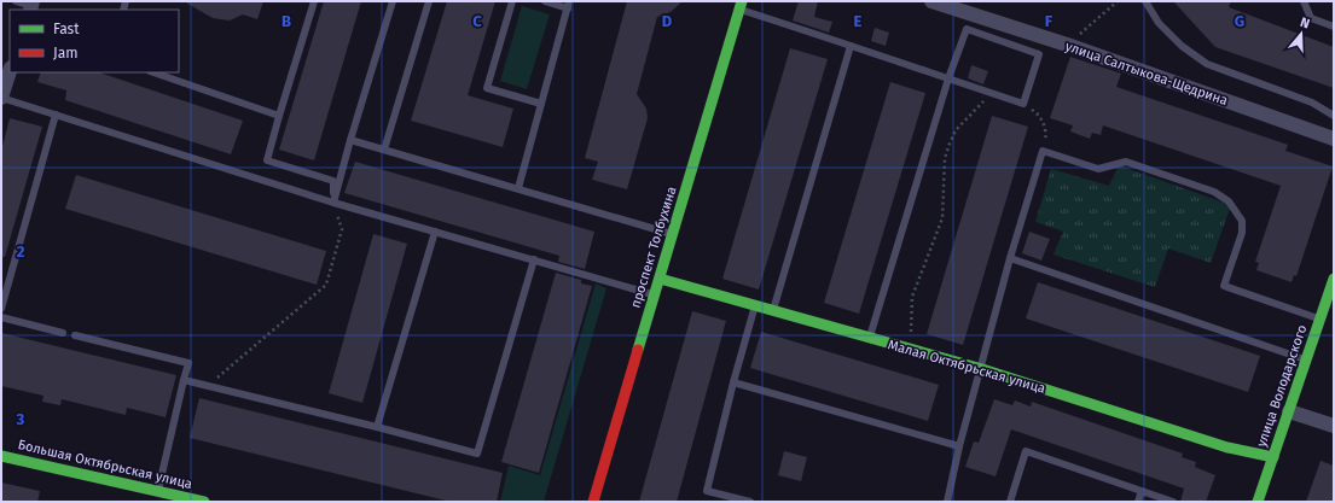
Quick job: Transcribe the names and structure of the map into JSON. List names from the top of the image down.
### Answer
{
  "streets": {
    "street": [
      "улица Салтыкова-Щедрина",
      "проспект Толбухина",
      "Малая Октябрьская улица",
      "улица Володарского",
      "Большая Октябрьская улица"
    ]
  },
  "crossings": [
    ["проспект Толбухина", "Малая Октябрьская улица"],
    ["Малая Октябрьская улица", "улица Володарского"]
  ],
  "legend": ["Fast", "Jam"],
  "north": "top",
  "grid": {
    "columns": [
      "B",
      "C",
      "D",
      "E",
      "F",
      "G"
    ],
    "rows": ["2", "3"]
  }
}
